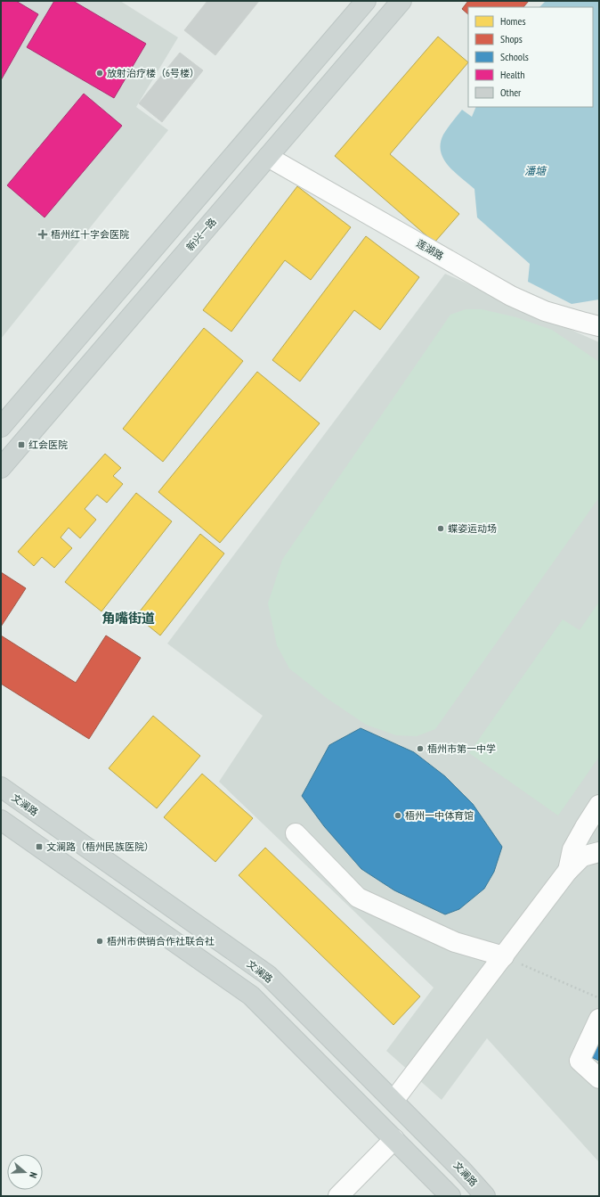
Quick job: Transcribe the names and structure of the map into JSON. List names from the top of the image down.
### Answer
{
  "streets": {
    "main road": ["新兴一路", "文澜路"],
    "street": ["莲湖路"]
  },
  "crossings": [
    ["新兴一路", "莲湖路"]
  ],
  "districts": ["角嘴街道"],
  "water": ["潘塘"],
  "places": {
    "other": [
      "放射治疗楼（6号楼）",
      "蝶姿运动场",
      "梧州市第一中学",
      "梧州一中体育馆",
      "梧州市供销合作社联合社"
    ],
    "health": ["梧州红十字会医院"],
    "transit": ["红会医院", "文澜路（梧州民族医院）"]
  },
  "legend": [
    "Homes",
    "Shops",
    "Schools",
    "Health",
    "Other"
  ],
  "north": "right"
}
